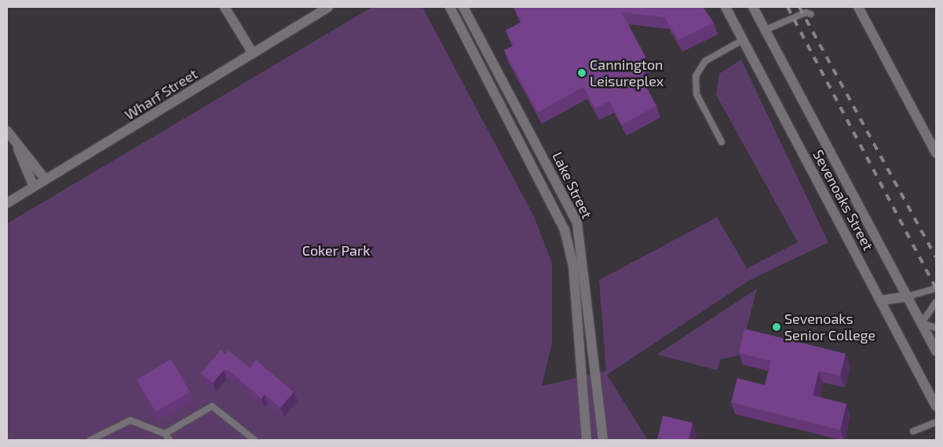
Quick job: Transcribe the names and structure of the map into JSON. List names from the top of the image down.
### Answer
{
  "streets": {
    "main road": ["Wharf Street", "Lake Street", "Sevenoaks Street"]
  },
  "parks": ["Coker Park"],
  "places": ["Cannington Leisureplex", "Sevenoaks Senior College"]
}
